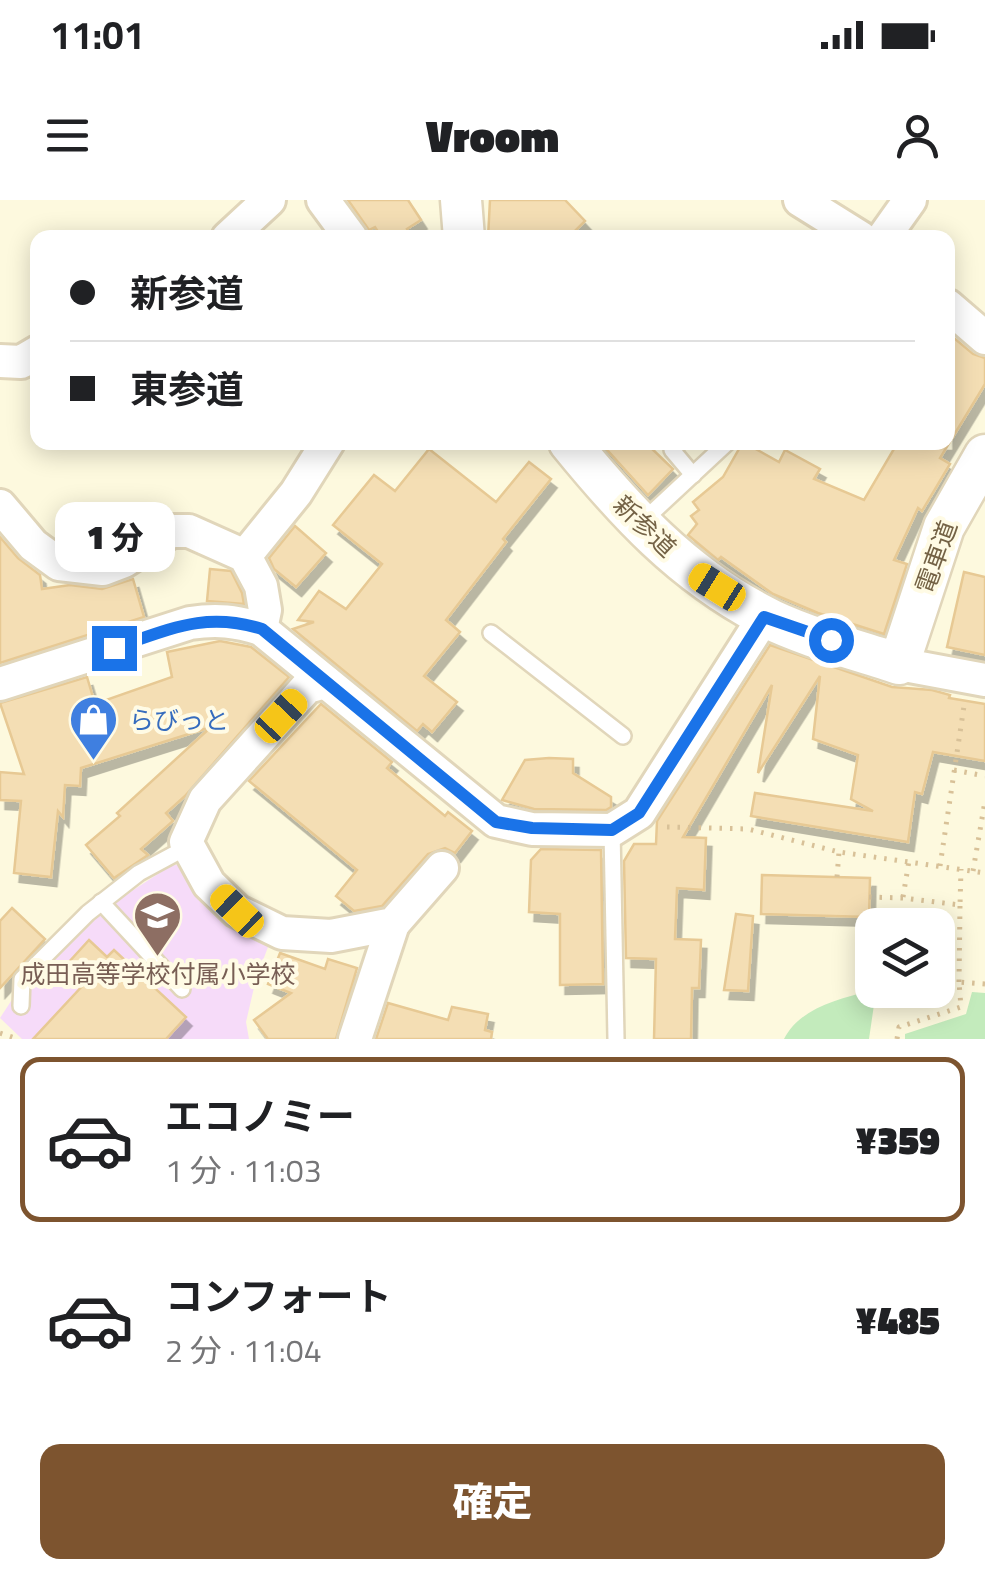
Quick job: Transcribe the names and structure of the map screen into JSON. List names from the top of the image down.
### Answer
{
  "streets": {
    "street": ["新参道", "電車道"]
  },
  "crossings": [
    ["新参道", "電車道"]
  ],
  "places": {
    "shop": ["らびっと"],
    "school or university": ["成田高等学校付属小学校"]
  },
  "page": {
    "status": "11:01",
    "header": "Vroom",
    "banner": ["新参道", "東参道"],
    "bubble": "1 分",
    "list": [
      {
        "name": "エコノミー",
        "note": "1 分 · 11:03",
        "value": "¥359"
      },
      {
        "name": "コンフォート",
        "note": "2 分 · 11:04",
        "value": "¥485"
      }
    ],
    "buttons": "確定"
  }
}
